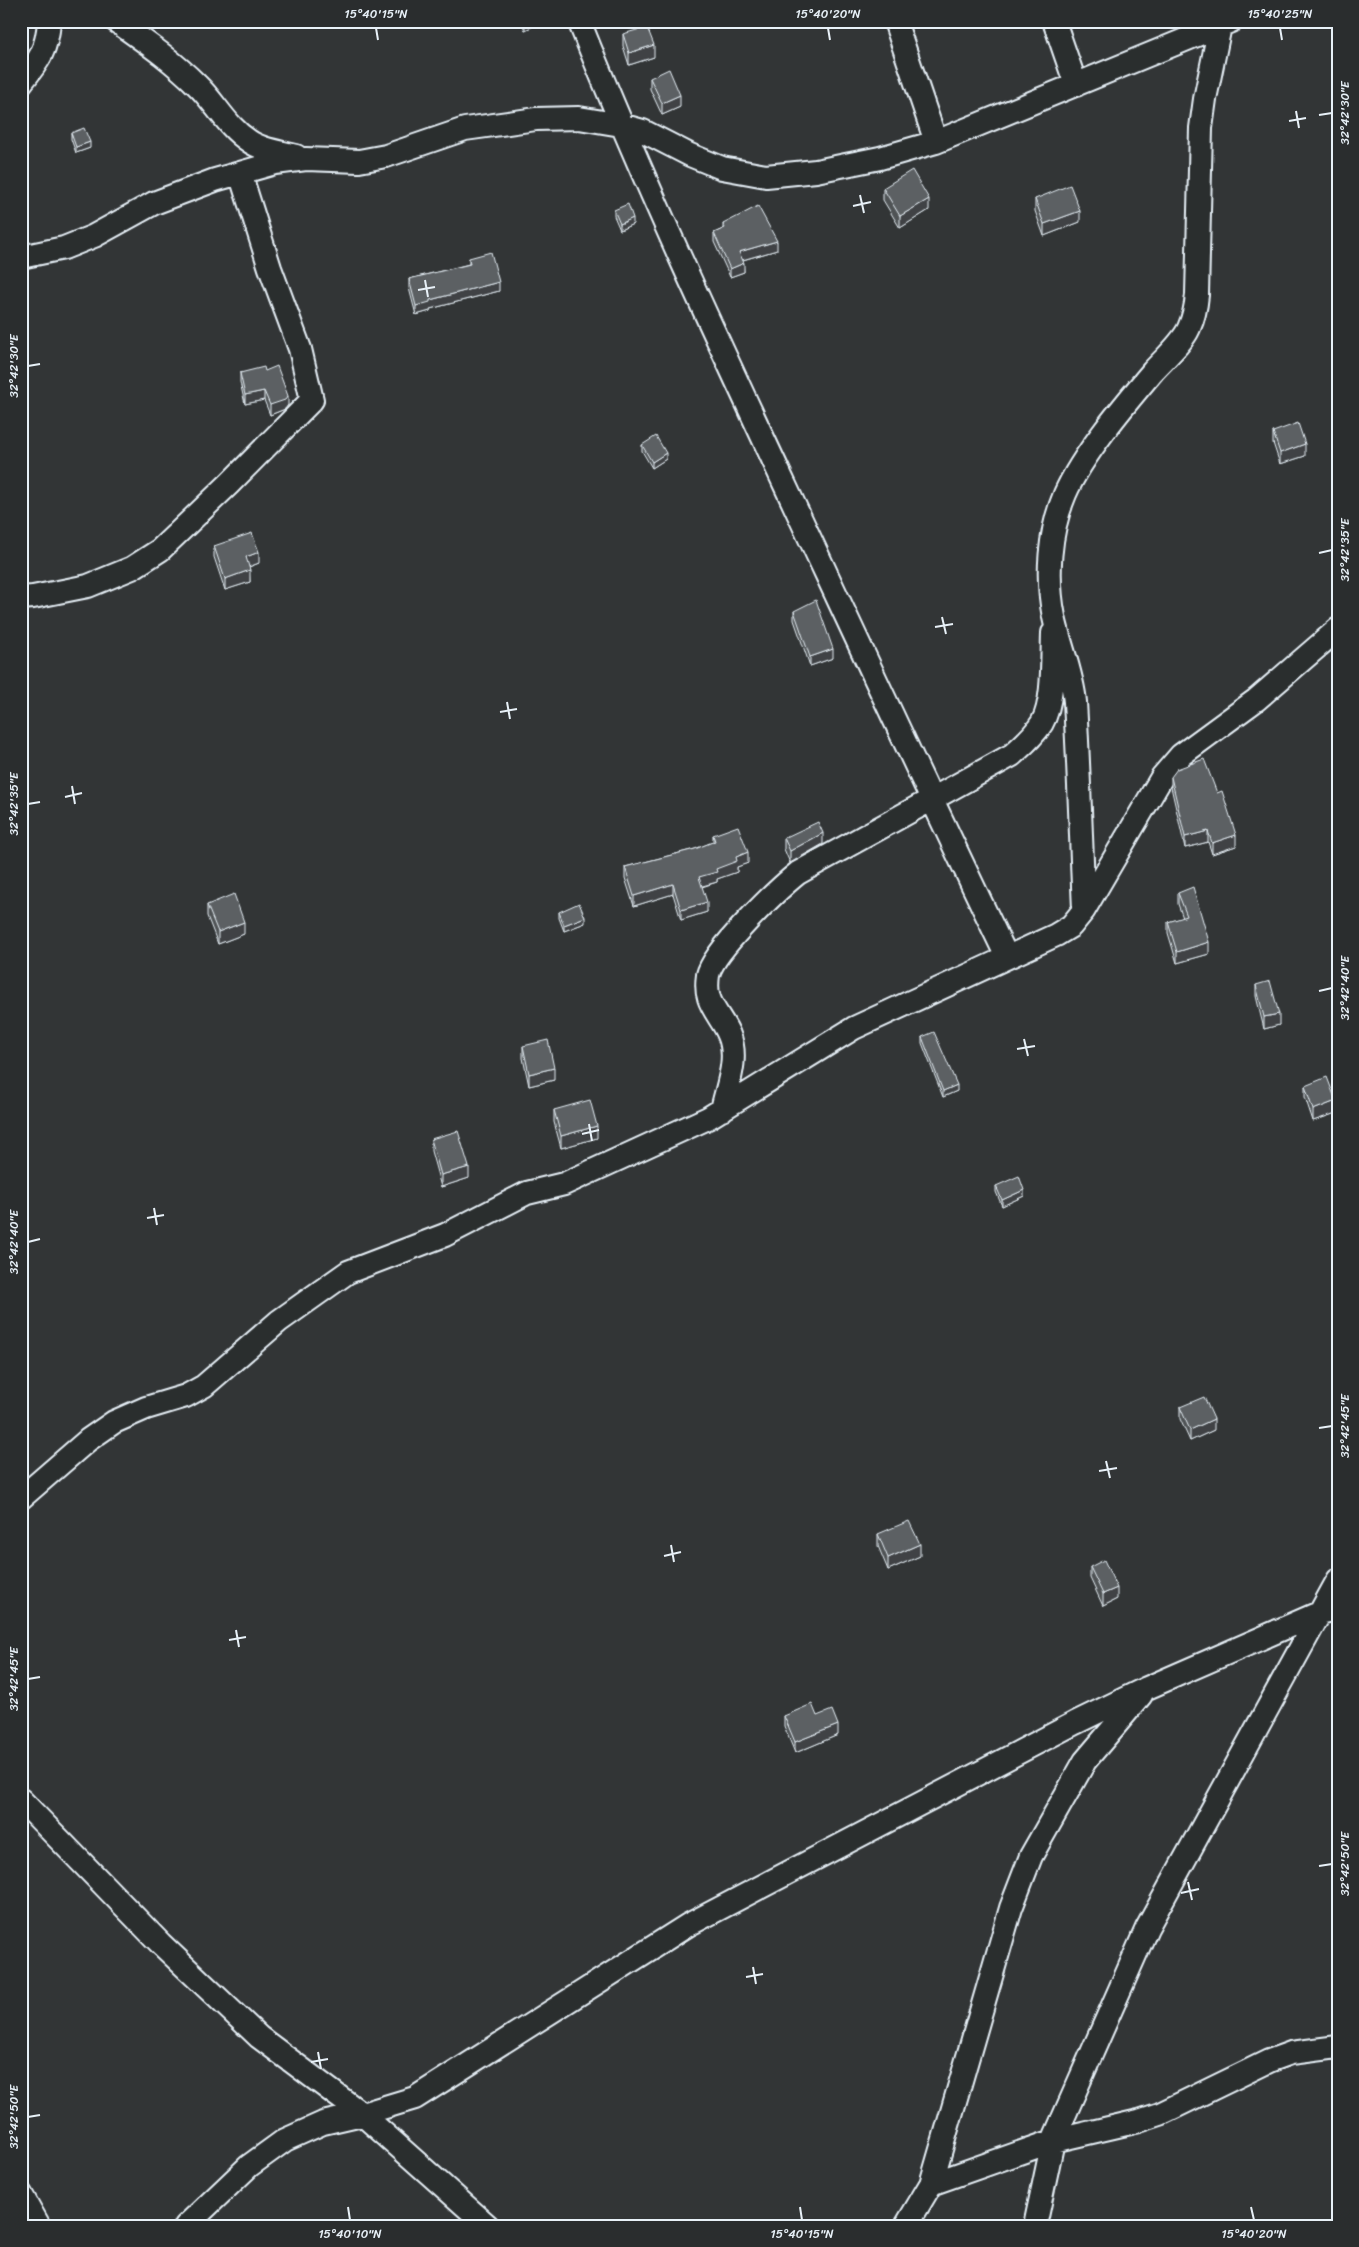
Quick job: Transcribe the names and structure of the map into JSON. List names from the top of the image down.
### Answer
{
  "coordinates": [
    "15°40'15\"N",
    "15°40'20\"N",
    "15°40'25\"N",
    "32°42'30\"E",
    "32°42'35\"E",
    "32°42'40\"E",
    "32°42'45\"E",
    "32°42'50\"E",
    "15°40'10\"N"
  ]
}
